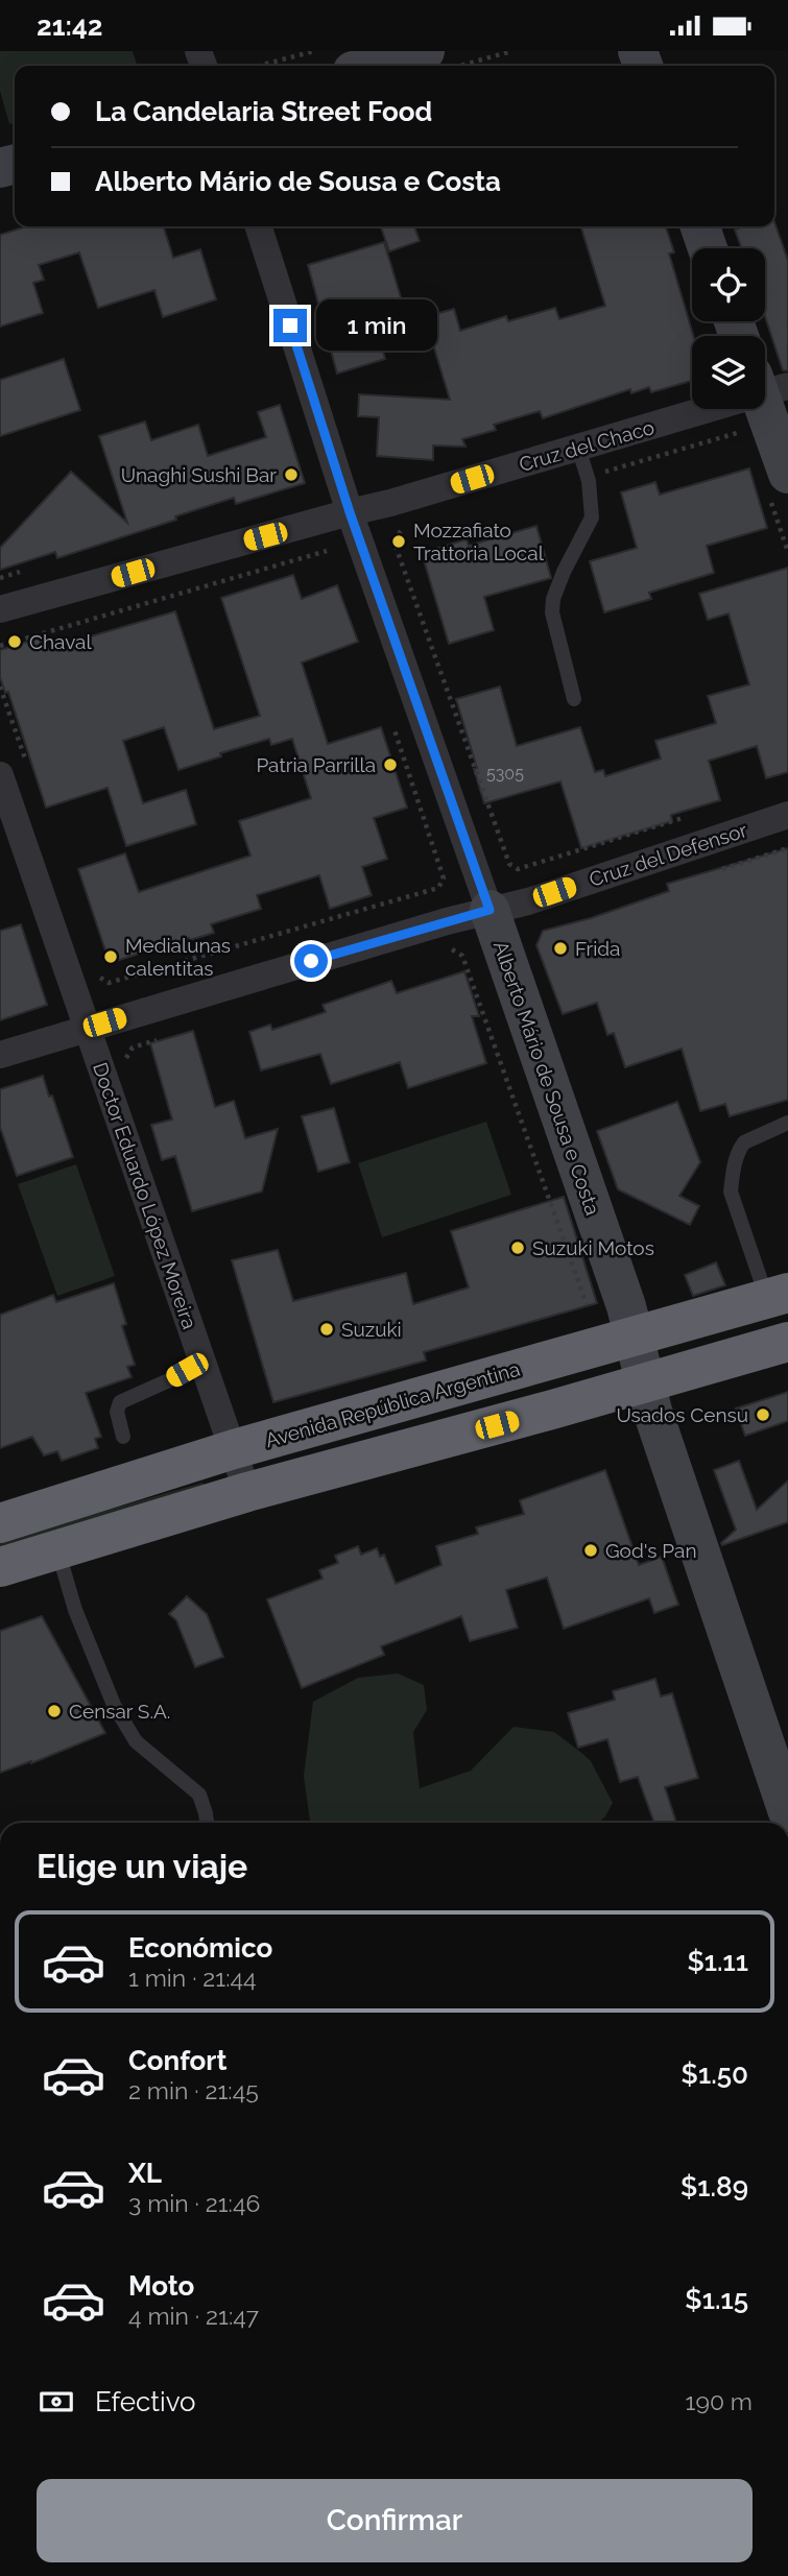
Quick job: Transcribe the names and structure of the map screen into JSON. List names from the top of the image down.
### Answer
{
  "streets": {
    "highway": ["Avenida República Argentina"],
    "street": [
      "Cruz del Chaco",
      "Cruz del Defensor",
      "Alberto Mário de Sousa e Costa",
      "Doctor Eduardo López Moreira"
    ]
  },
  "crossings": [
    ["Cruz del Chaco", "Alberto Mário de Sousa e Costa"],
    ["Cruz del Defensor", "Alberto Mário de Sousa e Costa"],
    ["Cruz del Defensor", "Doctor Eduardo López Moreira"],
    ["Alberto Mário de Sousa e Costa", "Avenida República Argentina"],
    ["Doctor Eduardo López Moreira", "Avenida República Argentina"]
  ],
  "places": [
    "Unaghi Sushi Bar",
    "Mozzafiato Trattoria Local",
    "Chaval",
    "Patria Parrilla",
    "Frida",
    "Medialunas calentitas",
    "Suzuki Motos",
    "Suzuki",
    "Usados Censu",
    "God's Pan",
    "Censar S.A."
  ],
  "house_numbers": ["5305"],
  "page": {
    "status": "21:42",
    "banner": ["La Candelaria Street Food", "Alberto Mário de Sousa e Costa"],
    "bubble": "1 min",
    "heading": "Elige un viaje",
    "list": [
      {
        "name": "Económico",
        "note": "1 min · 21:44",
        "value": "$1.11"
      },
      {
        "name": "Confort",
        "note": "2 min · 21:45",
        "value": "$1.50"
      },
      {
        "name": "XL",
        "note": "3 min · 21:46",
        "value": "$1.89"
      },
      {
        "name": "Moto",
        "note": "4 min · 21:47",
        "value": "$1.15"
      }
    ],
    "pay": ["Efectivo", "190 m"],
    "buttons": "Confirmar"
  }
}
